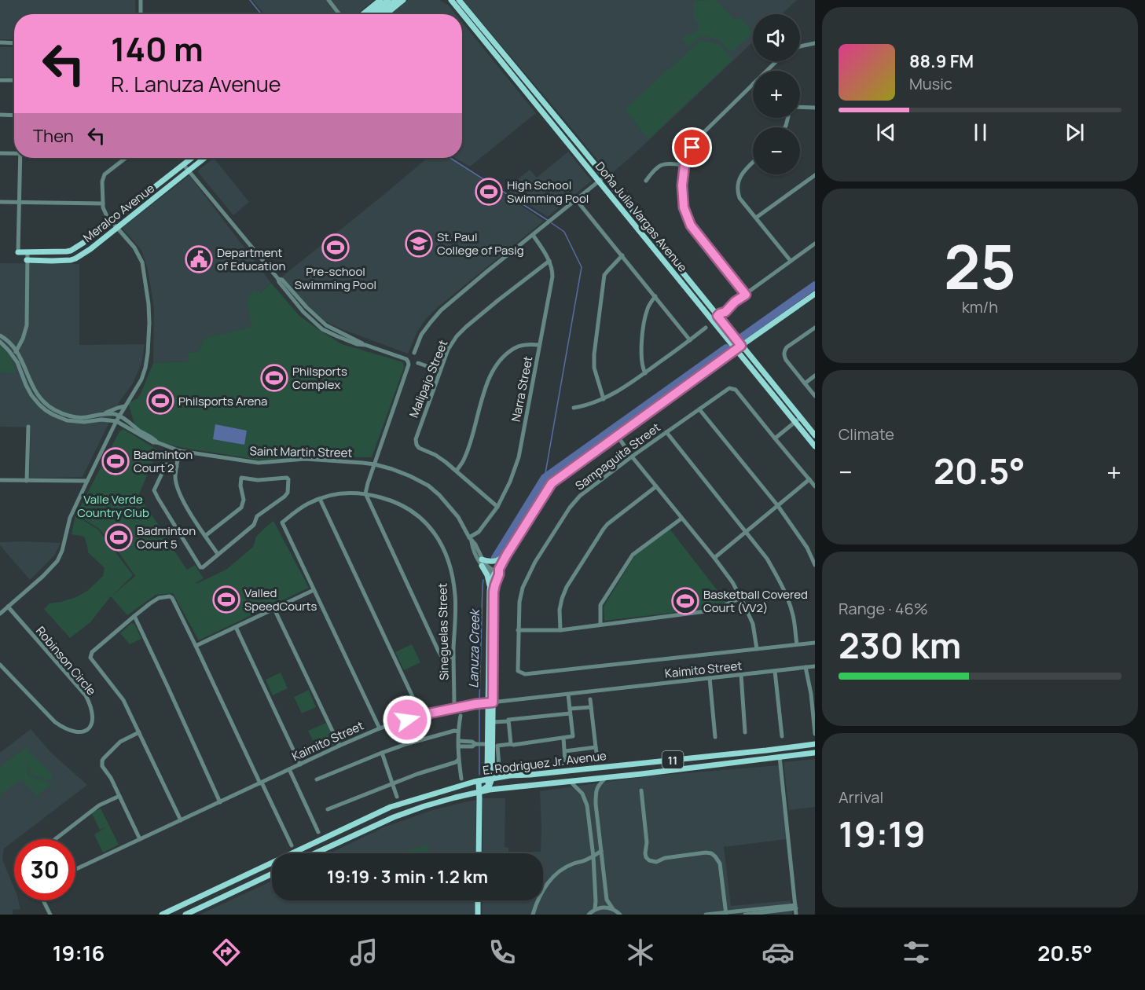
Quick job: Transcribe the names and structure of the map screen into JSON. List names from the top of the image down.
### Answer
{
  "streets": {
    "main road": [
      "Meralco Avenue",
      "Doña Julia Vargas Avenue",
      "11",
      "E. Rodriguez Jr. Avenue"
    ],
    "street": [
      "Malipajo Street",
      "Narra Street",
      "Saint Martin Street",
      "Sampaguita Street",
      "Sineguelas Street",
      "Robinson Circle",
      "Kaimito Street"
    ]
  },
  "crossings": [
    ["Malipajo Street", "Narra Street"],
    ["Narra Street", "Saint Martin Street"],
    ["Sineguelas Street", "Kaimito Street"]
  ],
  "water": ["Lanuza Creek"],
  "parks": ["Valle Verde Country Club"],
  "places": {
    "sports": [
      "High School Swimming Pool",
      "Pre-school Swimming Pool",
      "Philsports Complex",
      "Philsports Arena",
      "Badminton Court 2",
      "Badminton Court 5",
      "Valled SpeedCourts",
      "Basketball Covered Court (VV2)"
    ],
    "school or university": ["St. Paul College of Pasig"],
    "public building": ["Department of Education"]
  },
  "page": {
    "map_buttons": ["+", "−"],
    "turn": ["140 m", "R. Lanuza Avenue"],
    "song": ["88.9 FM", "Music"],
    "then": "Then",
    "tile": [
      ["25", "km/h"],
      "Climate",
      ["Range · 46%", "230 km"],
      ["Arrival", "19:19"]
    ],
    "heat": ["−", "20.5°", "+"],
    "limit": "30",
    "trip": "19:19 · 3 min · 1.2 km",
    "tabs": ["19:16", "20.5°"]
  }
}
